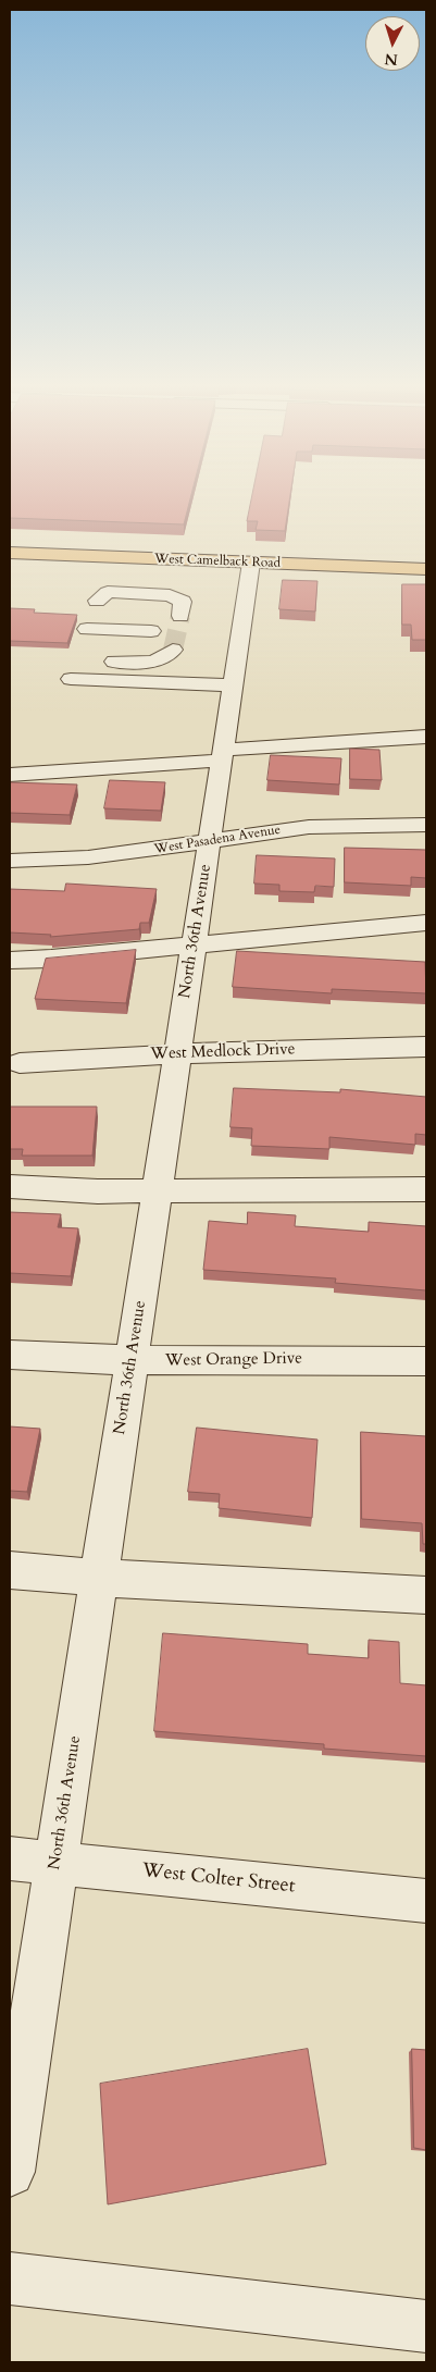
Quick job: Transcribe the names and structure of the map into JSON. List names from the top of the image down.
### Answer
{
  "streets": {
    "main road": ["West Camelback Road"],
    "street": [
      "West Pasadena Avenue",
      "North 36th Avenue",
      "West Medlock Drive",
      "West Orange Drive",
      "West Colter Street"
    ]
  },
  "crossings": [
    ["West Camelback Road", "North 36th Avenue"],
    ["West Pasadena Avenue", "North 36th Avenue"],
    ["North 36th Avenue", "West Medlock Drive"],
    ["North 36th Avenue", "West Orange Drive"],
    ["North 36th Avenue", "West Colter Street"]
  ],
  "north": "bottom"
}
